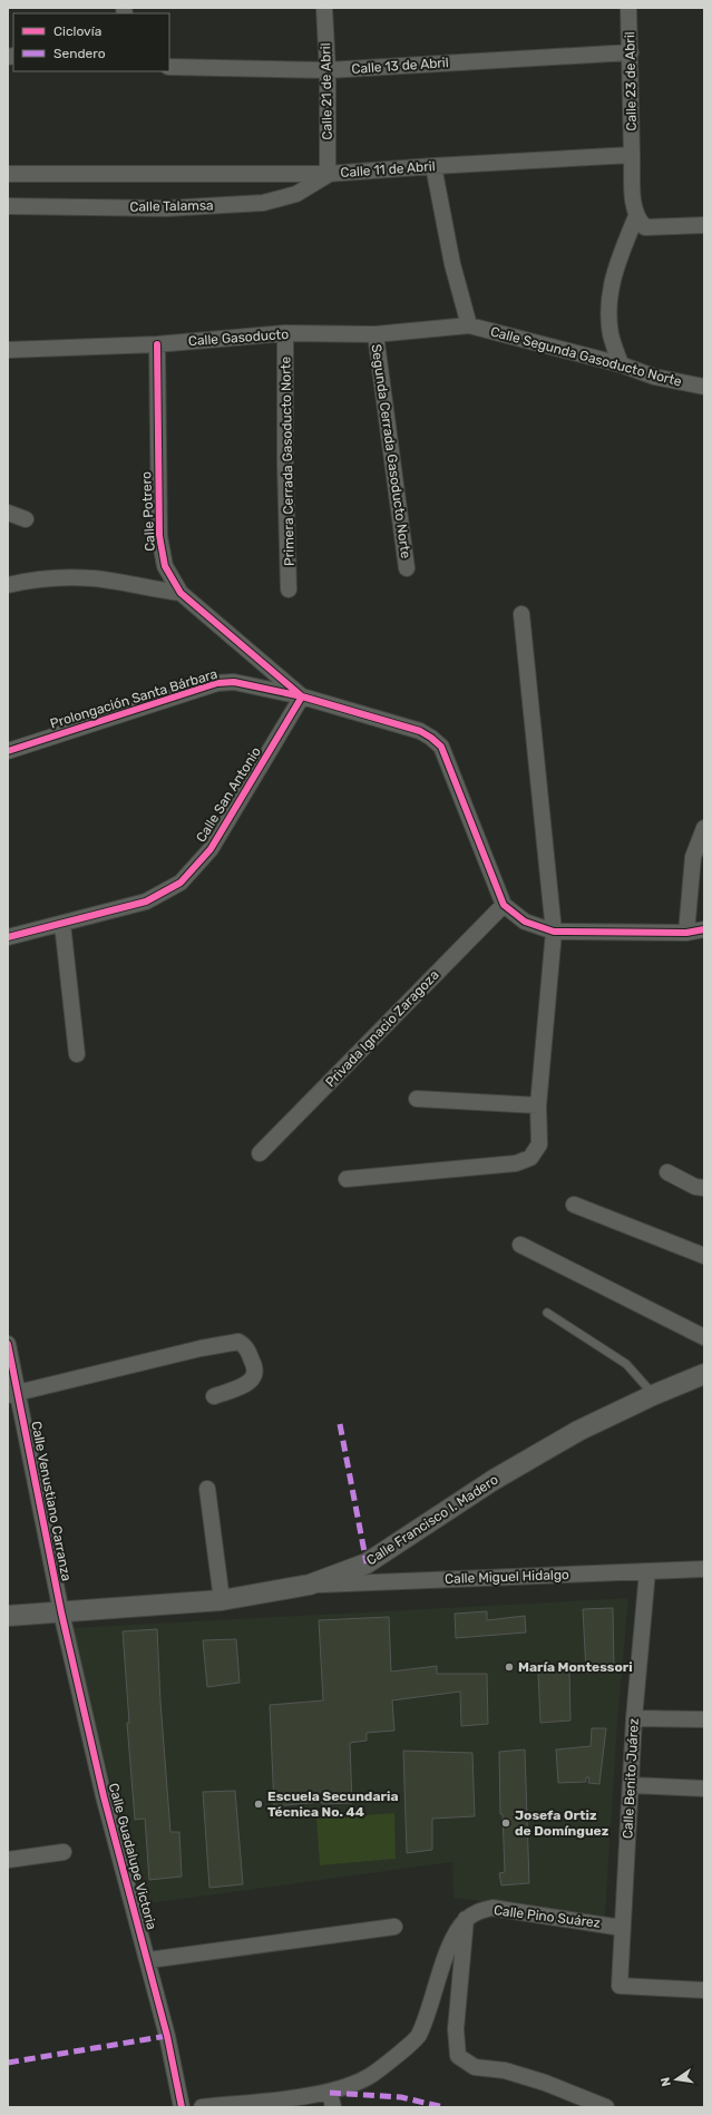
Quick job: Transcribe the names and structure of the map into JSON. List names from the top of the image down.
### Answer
{
  "streets": {
    "street": [
      "Calle 13 de Abril",
      "Calle 23 de Abril",
      "Calle 21 de Abril",
      "Calle 11 de Abril",
      "Calle Talamsa",
      "Calle Gasoducto",
      "Calle Segunda Gasoducto Norte",
      "Segunda Cerrada Gasoducto Norte",
      "Primera Cerrada Gasoducto Norte",
      "Calle Potrero",
      "Prolongación Santa Bárbara",
      "Calle San Antonio",
      "Privada Ignacio Zaragoza",
      "Calle Venustiano Carranza",
      "Calle Francisco I. Madero",
      "Calle Miguel Hidalgo",
      "Calle Benito Juárez",
      "Calle Guadalupe Victoria",
      "Calle Pino Suárez"
    ]
  },
  "crossings": [
    ["Calle 13 de Abril", "Calle 23 de Abril"],
    ["Calle 13 de Abril", "Calle 21 de Abril"],
    ["Calle 23 de Abril", "Calle 11 de Abril"],
    ["Calle 21 de Abril", "Calle 11 de Abril"],
    ["Calle 21 de Abril", "Calle Talamsa"],
    ["Calle 11 de Abril", "Calle Talamsa"],
    ["Calle Gasoducto", "Calle Segunda Gasoducto Norte"],
    ["Calle Gasoducto", "Segunda Cerrada Gasoducto Norte"],
    ["Calle Gasoducto", "Primera Cerrada Gasoducto Norte"],
    ["Calle Gasoducto", "Calle Potrero"],
    ["Calle Potrero", "Prolongación Santa Bárbara"],
    ["Calle Potrero", "Calle San Antonio"],
    ["Prolongación Santa Bárbara", "Calle San Antonio"],
    ["Prolongación Santa Bárbara", "Privada Ignacio Zaragoza"],
    ["Calle Venustiano Carranza", "Calle Francisco I. Madero"],
    ["Calle Venustiano Carranza", "Calle Guadalupe Victoria"],
    ["Calle Francisco I. Madero", "Calle Miguel Hidalgo"],
    ["Calle Francisco I. Madero", "Calle Guadalupe Victoria"],
    ["Calle Miguel Hidalgo", "Calle Benito Juárez"],
    ["Calle Benito Juárez", "Calle Pino Suárez"]
  ],
  "places": ["María Montessori", "Escuela Secundaria Técnica No. 44", "Josefa Ortiz de Domínguez"],
  "legend": ["Ciclovía", "Sendero"],
  "north": "left"
}
